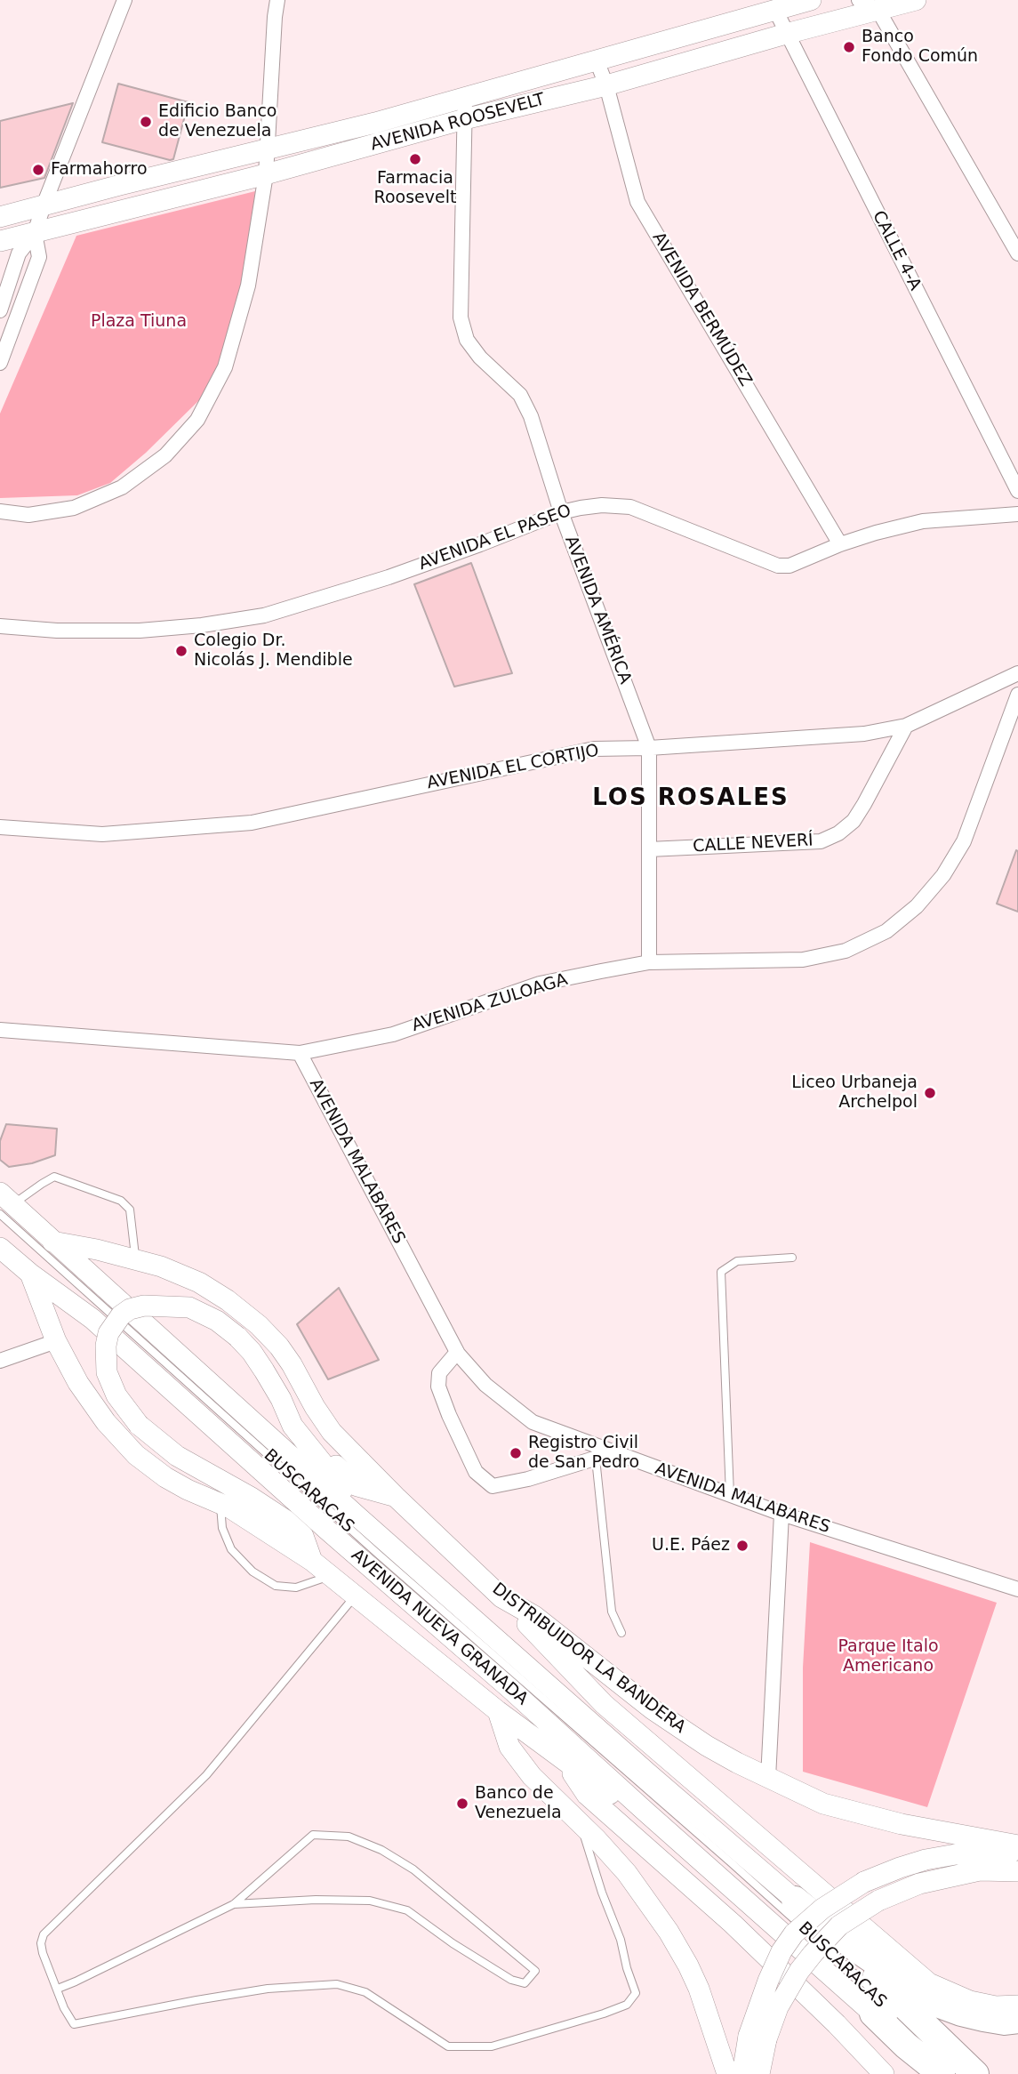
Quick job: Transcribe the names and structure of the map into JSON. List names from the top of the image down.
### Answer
{
  "streets": {
    "main road": ["AVENIDA ROOSEVELT", "AVENIDA NUEVA GRANADA", "DISTRIBUIDOR LA BANDERA"],
    "street": [
      "CALLE 4-A",
      "AVENIDA BERMÚDEZ",
      "AVENIDA EL PASEO",
      "AVENIDA AMÉRICA",
      "AVENIDA EL CORTIJO",
      "CALLE NEVERÍ",
      "AVENIDA ZULOAGA",
      "AVENIDA MALABARES"
    ],
    "lane": ["BUSCARACAS"]
  },
  "crossings": [
    ["AVENIDA ROOSEVELT", "CALLE 4-A"],
    ["AVENIDA ROOSEVELT", "AVENIDA BERMÚDEZ"],
    ["AVENIDA ROOSEVELT", "AVENIDA AMÉRICA"],
    ["AVENIDA BERMÚDEZ", "AVENIDA EL PASEO"],
    ["AVENIDA EL PASEO", "AVENIDA AMÉRICA"],
    ["AVENIDA AMÉRICA", "AVENIDA EL CORTIJO"],
    ["AVENIDA AMÉRICA", "CALLE NEVERÍ"],
    ["AVENIDA AMÉRICA", "AVENIDA ZULOAGA"],
    ["AVENIDA EL CORTIJO", "CALLE NEVERÍ"],
    ["AVENIDA ZULOAGA", "AVENIDA MALABARES"],
    ["BUSCARACAS", "AVENIDA NUEVA GRANADA"],
    ["AVENIDA NUEVA GRANADA", "DISTRIBUIDOR LA BANDERA"]
  ],
  "districts": ["LOS ROSALES"],
  "parks": ["Plaza Tiuna", "Parque Italo Americano"],
  "places": [
    "Banco Fondo Común",
    "Edificio Banco de Venezuela",
    "Farmacia Roosevelt",
    "Farmahorro",
    "Colegio Dr. Nicolás J. Mendible",
    "Liceo Urbaneja Archelpol",
    "Registro Civil de San Pedro",
    "U.E. Páez",
    "Banco de Venezuela"
  ]
}
